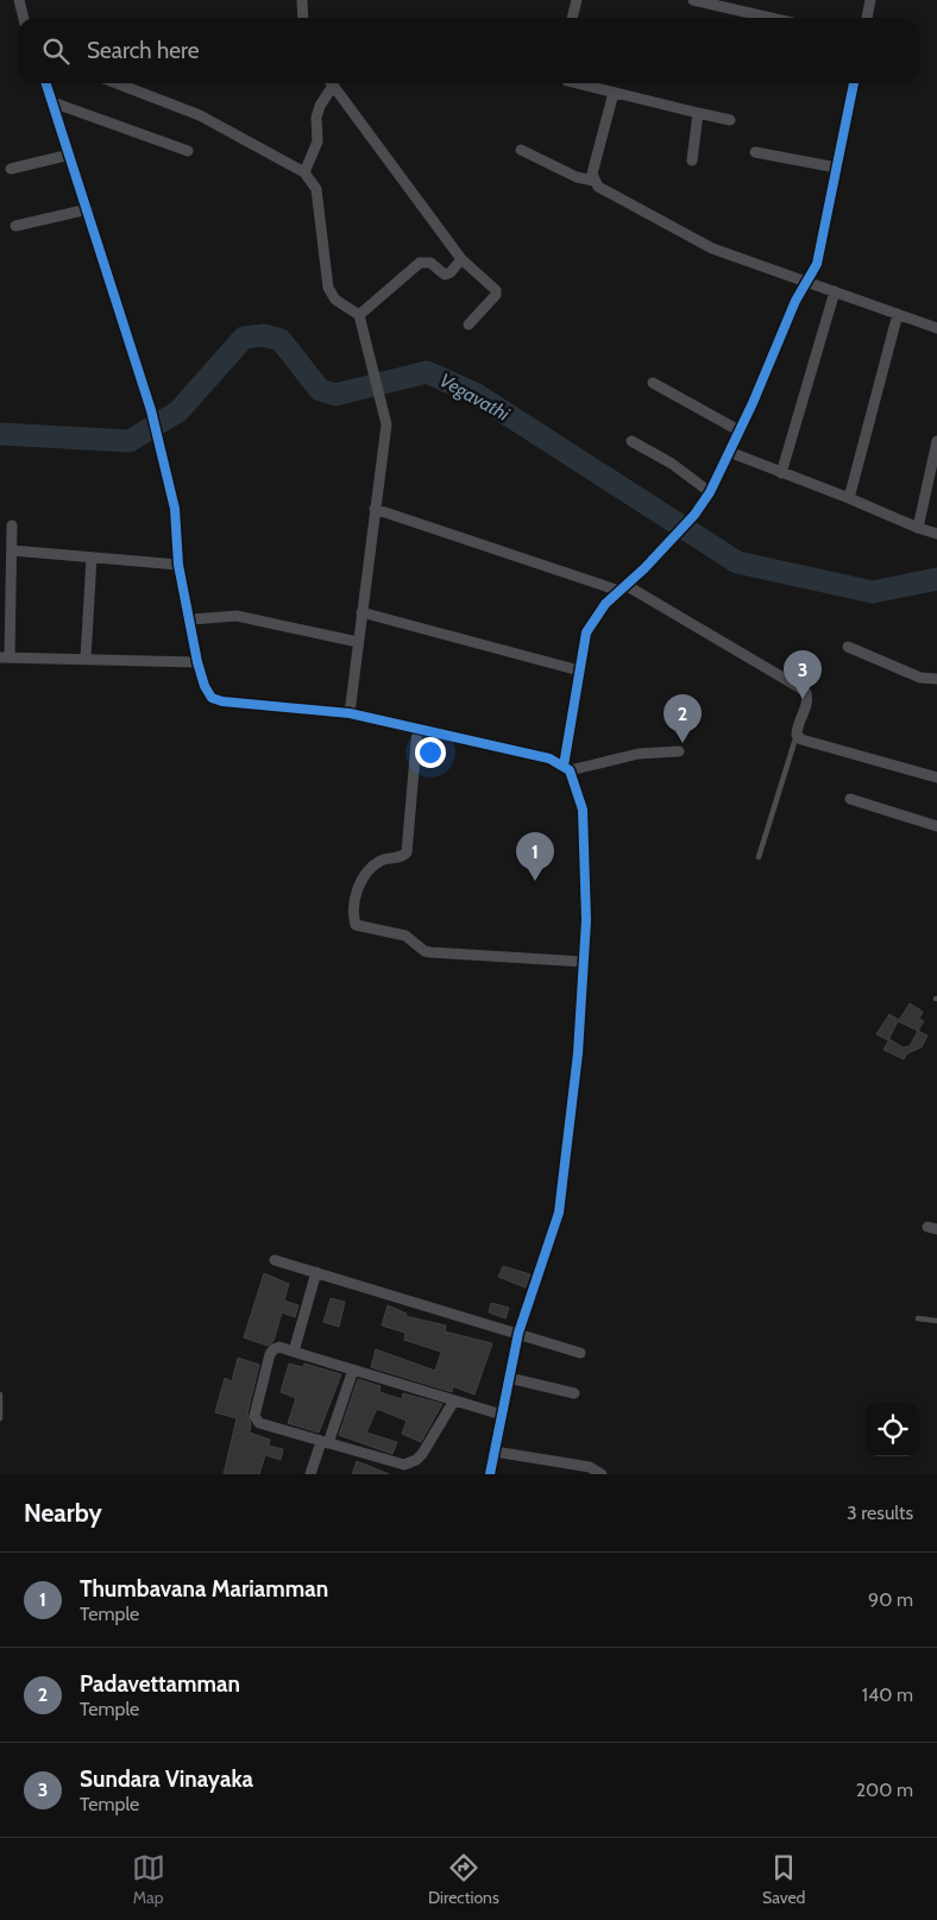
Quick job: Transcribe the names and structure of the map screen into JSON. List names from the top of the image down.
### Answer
{
  "water": ["Vegavathi"],
  "page": {
    "search": "Search here",
    "pins": ["3", "2", "1"],
    "heading": ["Nearby", "3 results"],
    "list": [
      {
        "mark": "1",
        "name": "Thumbavana Mariamman",
        "note": "Temple",
        "value": "90 m"
      },
      {
        "mark": "2",
        "name": "Padavettamman",
        "note": "Temple",
        "value": "140 m"
      },
      {
        "mark": "3",
        "name": "Sundara Vinayaka",
        "note": "Temple",
        "value": "200 m"
      }
    ],
    "nav": ["Map", "Directions", "Saved"]
  }
}
